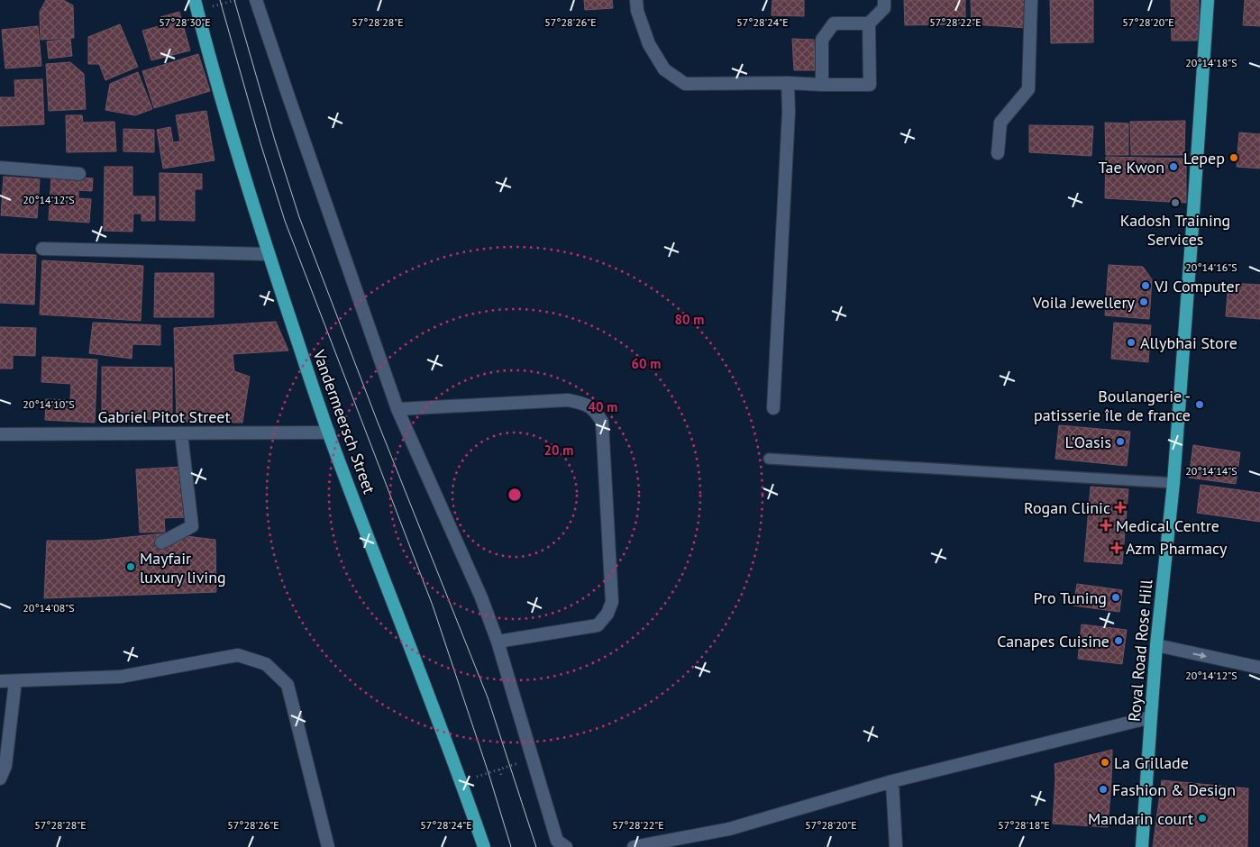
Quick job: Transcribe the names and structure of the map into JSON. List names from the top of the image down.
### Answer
{
  "streets": {
    "main road": ["Vandermeersch Street", "Royal Road Rose Hill"],
    "street": ["Gabriel Pitot Street"]
  },
  "crossings": [
    ["Gabriel Pitot Street", "Vandermeersch Street"]
  ],
  "places": {
    "other": [
      "Lepep",
      "Tae Kwon",
      "Kadosh Training Services",
      "VJ Computer",
      "Voila Jewellery",
      "Allybhai Store",
      "Boulangerie - patisserie île de france",
      "L'Oasis",
      "Mayfair luxury living",
      "Pro Tuning",
      "Canapes Cuisine",
      "La Grillade",
      "Fashion & Design",
      "Mandarin court"
    ],
    "health": ["Rogan Clinic", "Medical Centre", "Azm Pharmacy"]
  },
  "coordinates": [
    "57°28'30\"E",
    "57°28'28\"E",
    "57°28'24\"E",
    "57°28'26\"E",
    "57°28'22\"E",
    "57°28'20\"E",
    "20°14'18\"S",
    "20°14'12\"S",
    "20°14'16\"S",
    "20°14'10\"S",
    "20°14'14\"S",
    "20°14'08\"S",
    "57°28'18\"E"
  ],
  "rings": [
    "80 m",
    "60 m",
    "40 m",
    "20 m"
  ]
}
